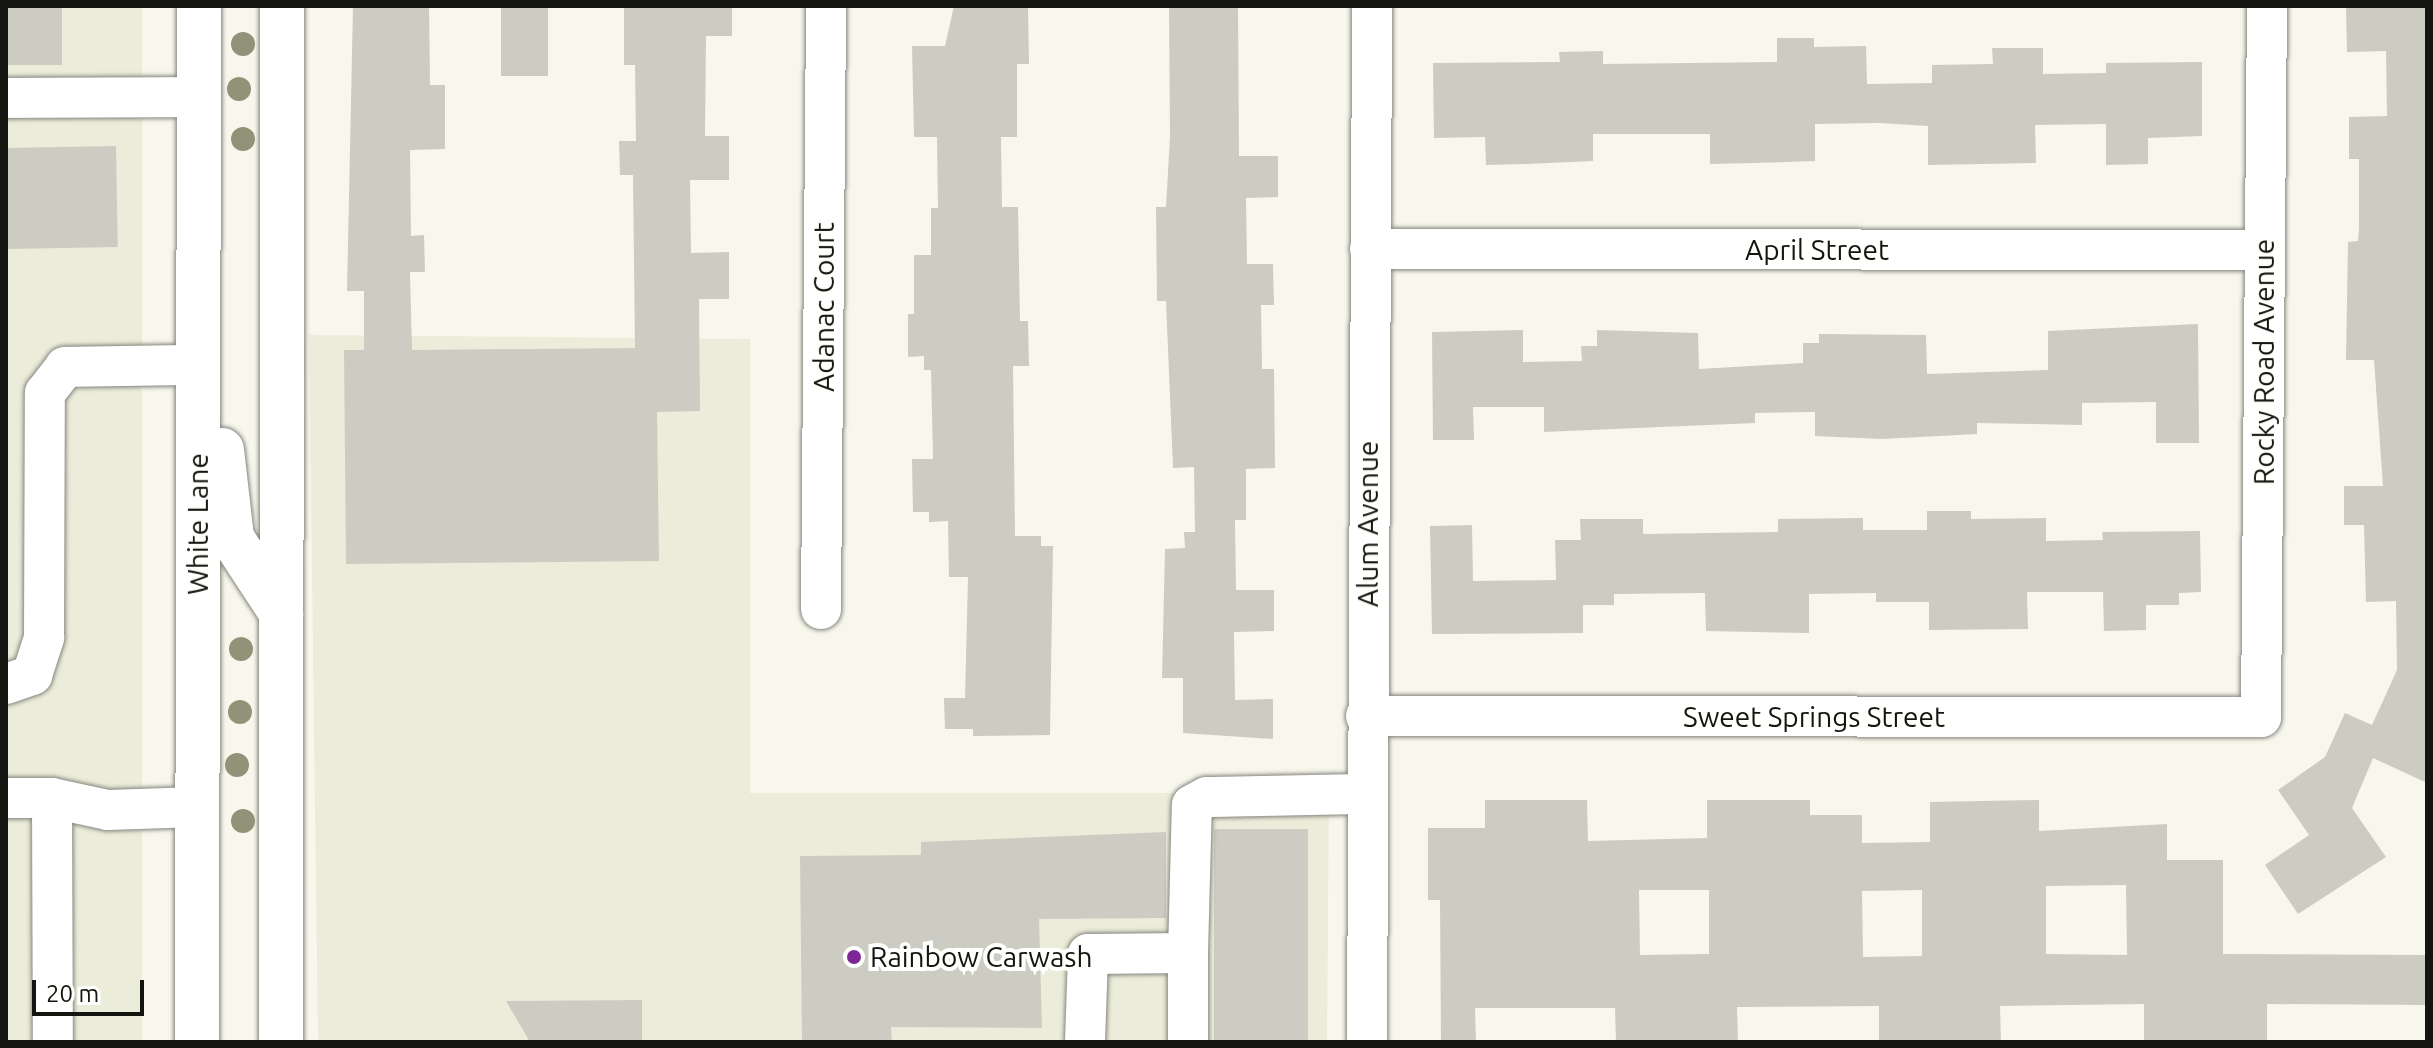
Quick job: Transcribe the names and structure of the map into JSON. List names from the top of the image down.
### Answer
{
  "streets": {
    "main road": ["White Lane"],
    "street": [
      "April Street",
      "Adanac Court",
      "Rocky Road Avenue",
      "Alum Avenue",
      "Sweet Springs Street"
    ]
  },
  "crossings": [
    ["April Street", "Rocky Road Avenue"],
    ["April Street", "Alum Avenue"],
    ["Rocky Road Avenue", "Sweet Springs Street"],
    ["Alum Avenue", "Sweet Springs Street"]
  ],
  "places": ["Rainbow Carwash"],
  "scale_bar": "20 m"
}
